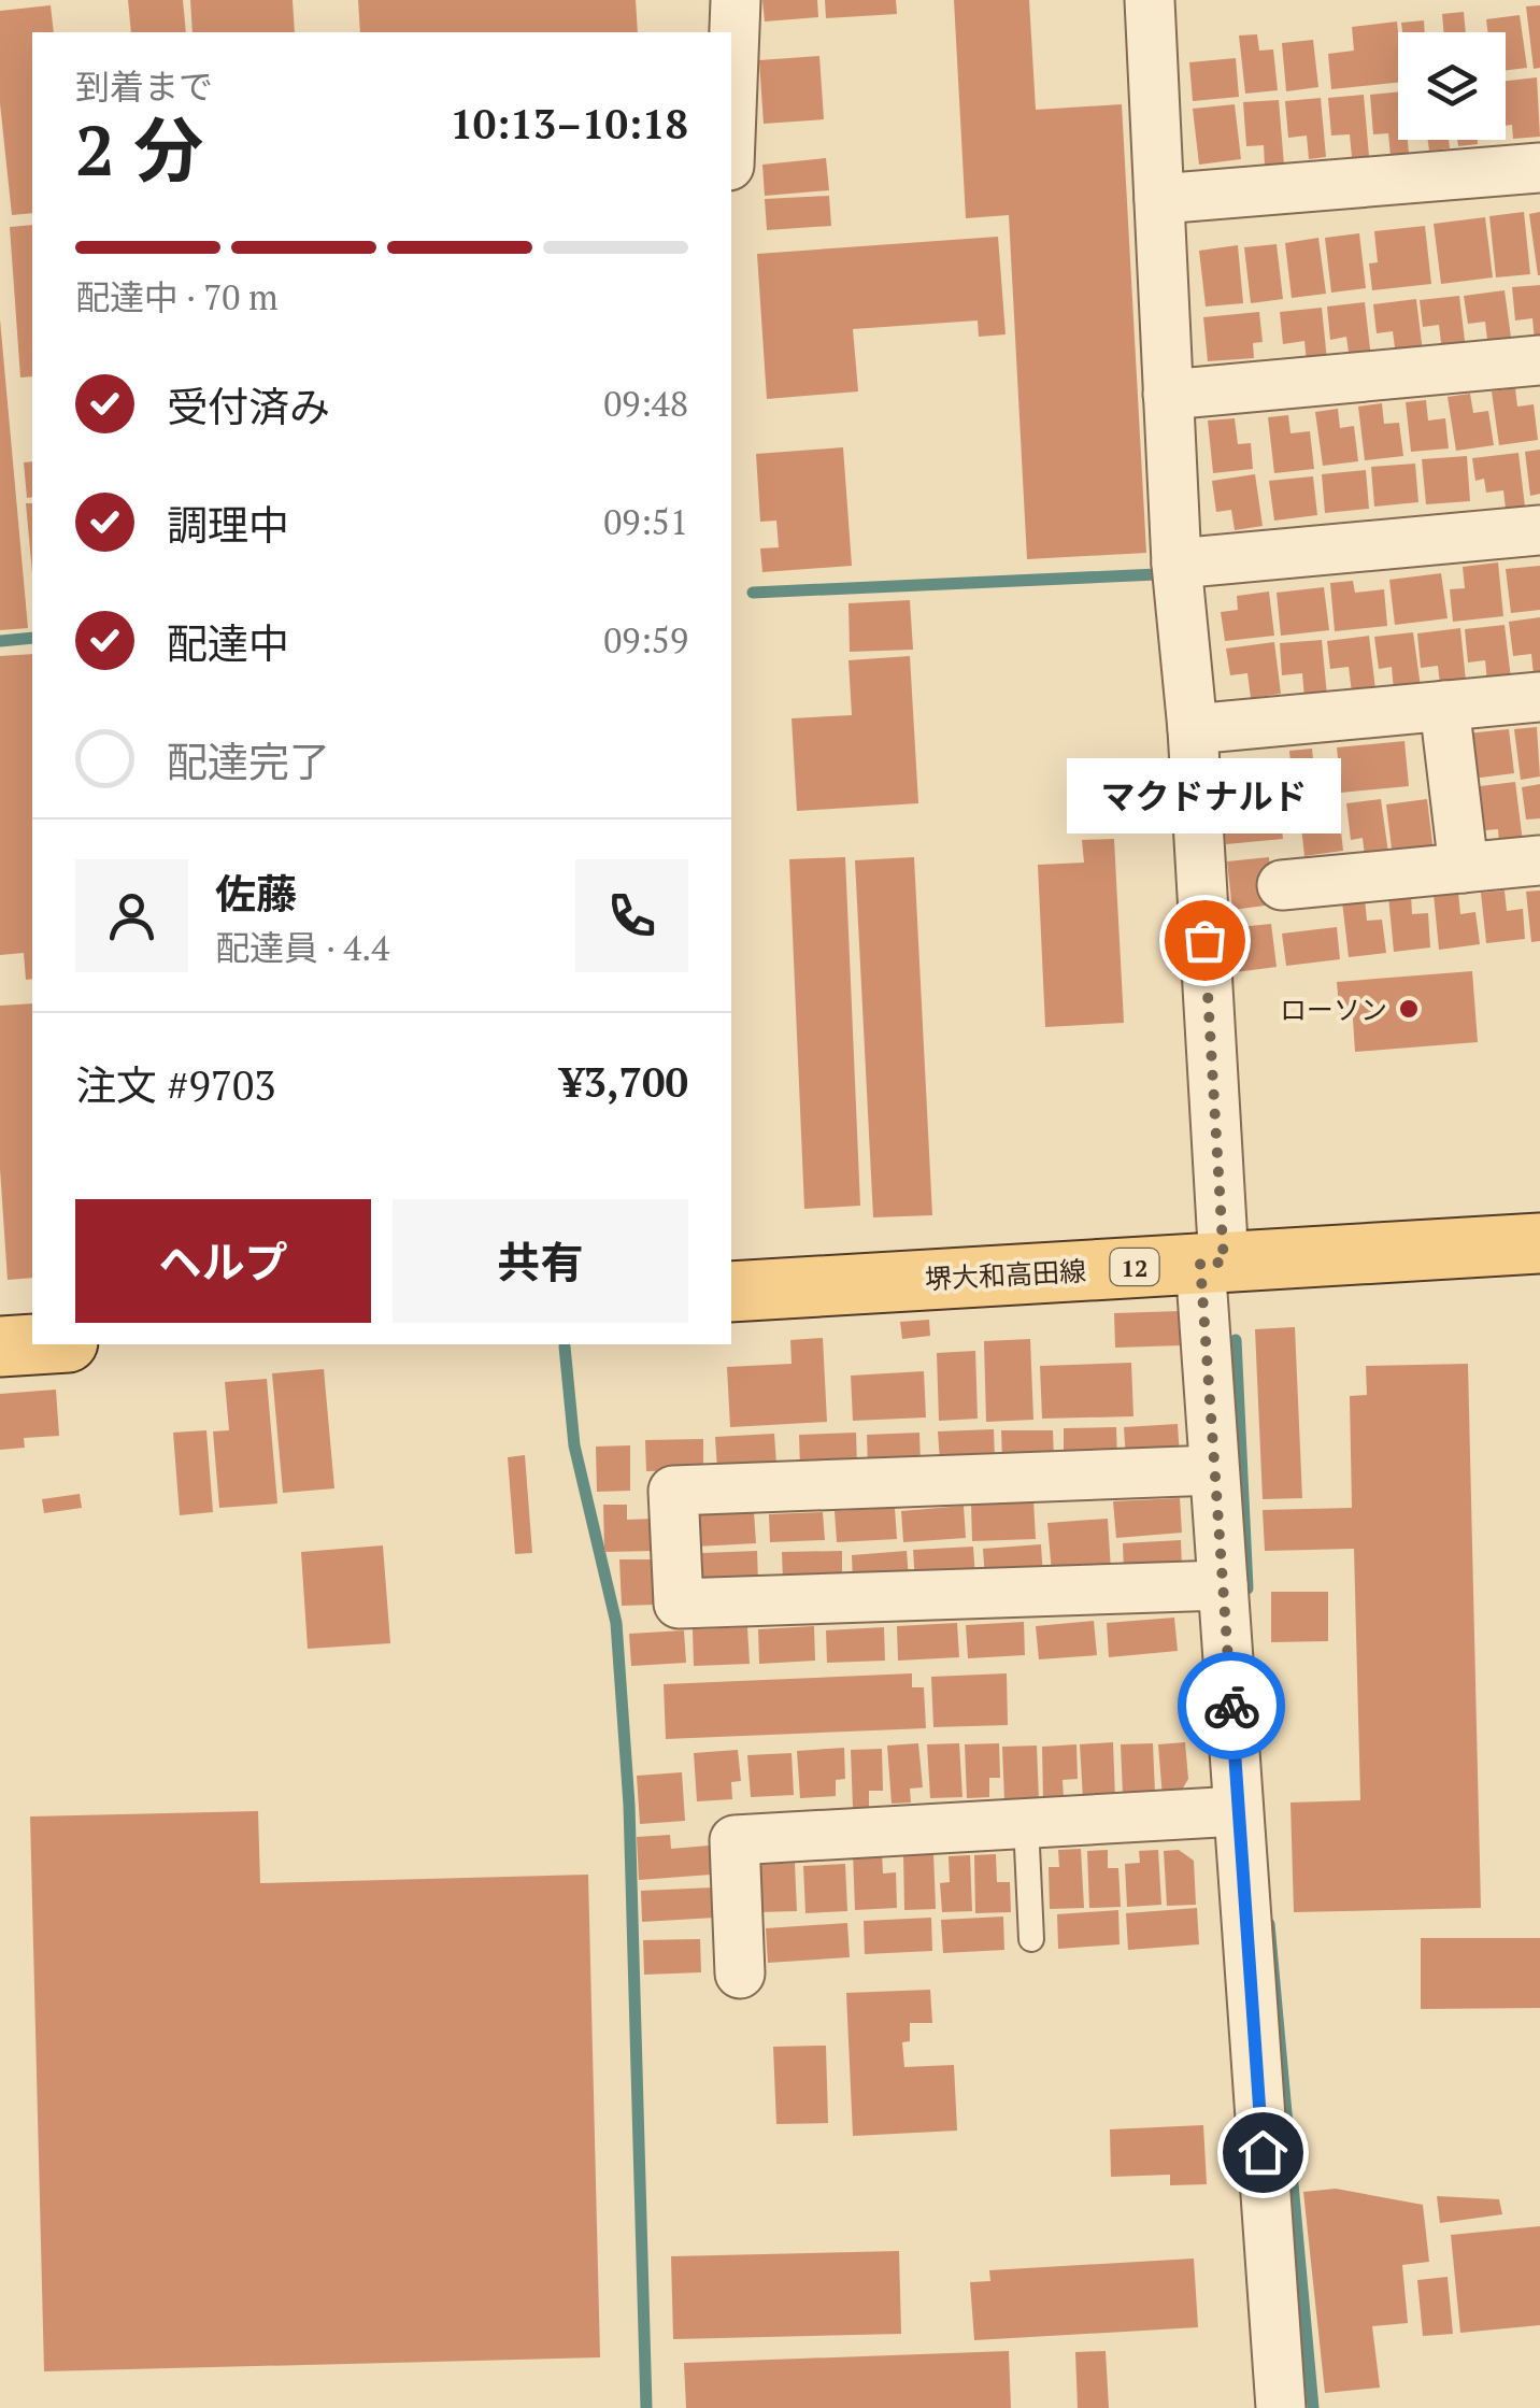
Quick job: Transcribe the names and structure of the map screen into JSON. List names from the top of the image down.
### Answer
{
  "streets": {
    "main road": ["12", "堺大和高田線"]
  },
  "places": ["マクドナルド", "ローソン"],
  "page": {
    "heading": ["2 分", "到着まで", "10:13–10:18"],
    "panel": [
      "佐藤",
      "配達員 · 4.4",
      "注文 #9703",
      "¥3,700"
    ],
    "bar": "配達中 · 70 m",
    "list": [
      ["受付済み", "09:48"],
      ["調理中", "09:51"],
      ["配達中", "09:59"],
      "配達完了"
    ],
    "bubble": "マクドナルド",
    "buttons": ["ヘルプ", "共有"]
  }
}
